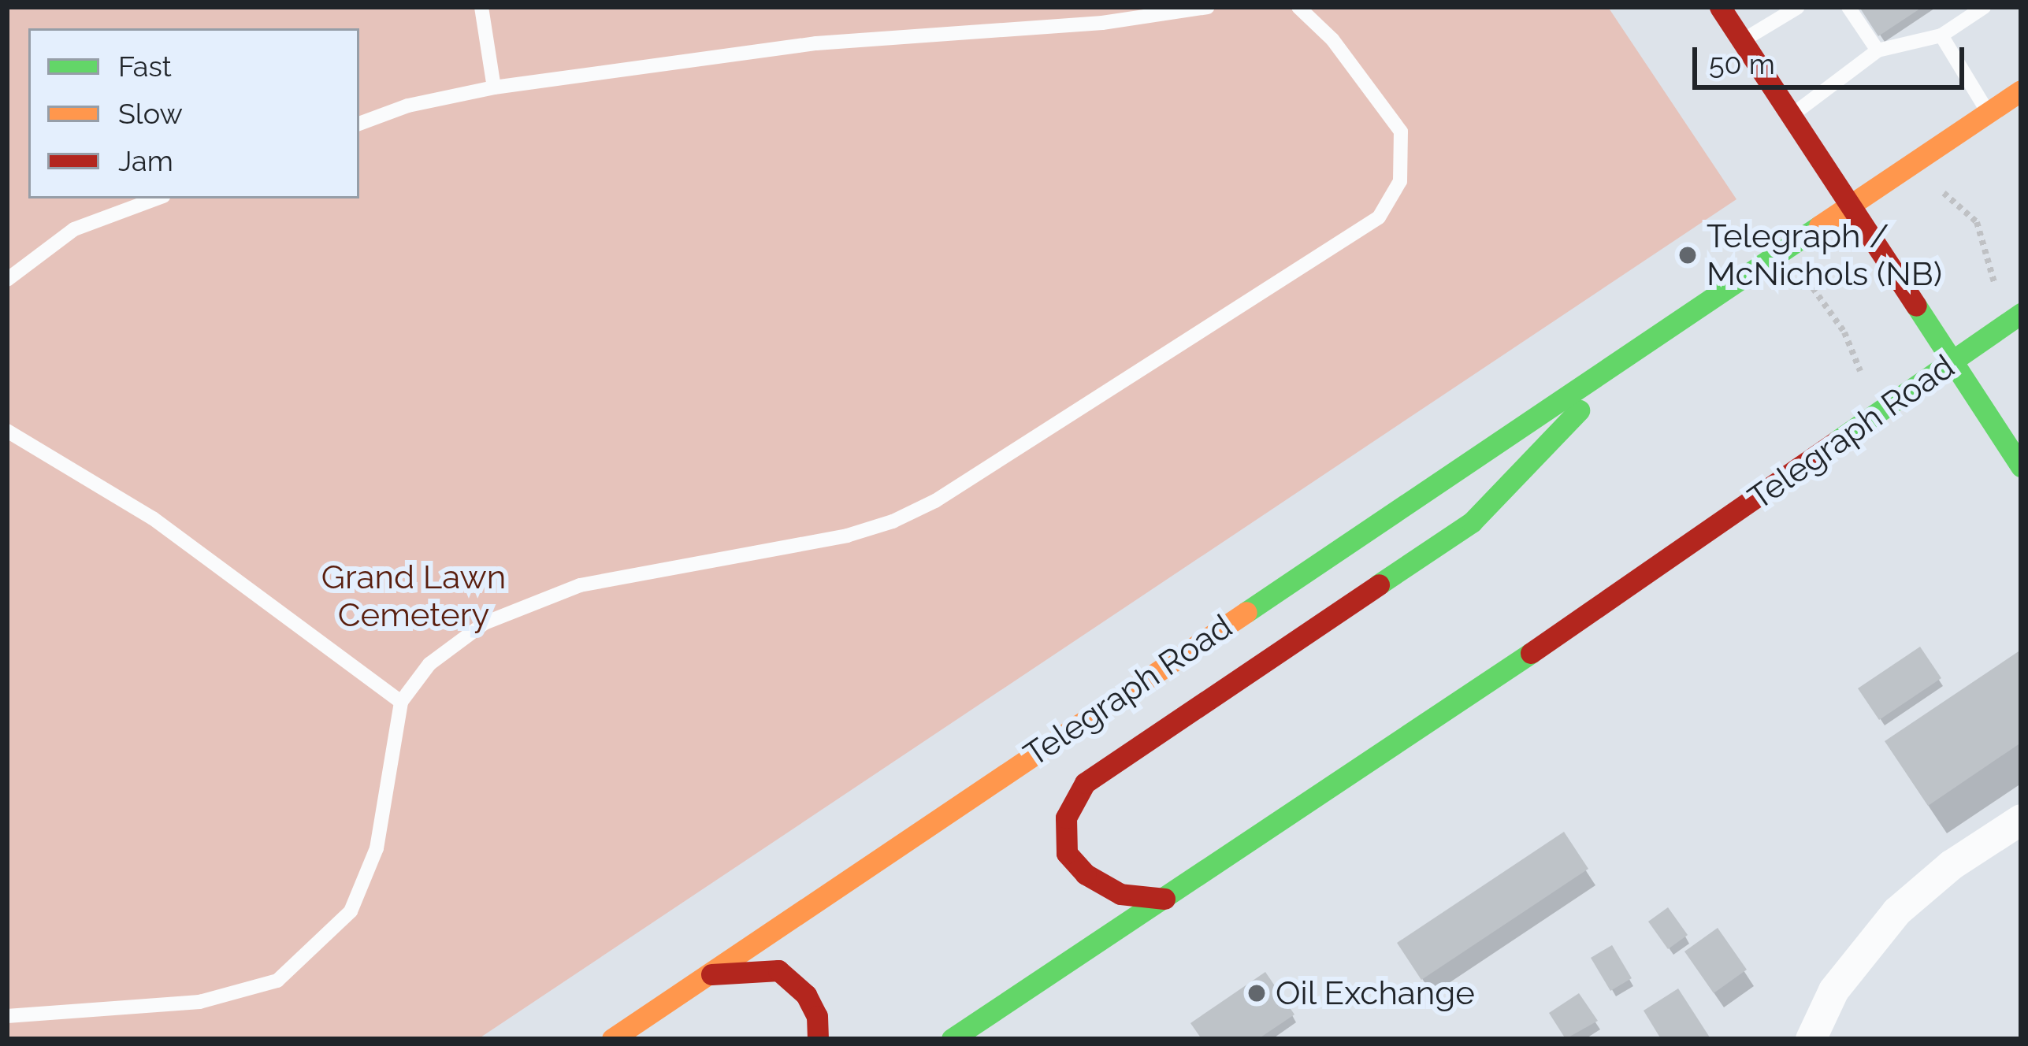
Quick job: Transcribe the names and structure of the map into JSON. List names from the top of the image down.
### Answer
{
  "streets": {
    "main road": ["Telegraph Road"]
  },
  "parks": ["Grand Lawn Cemetery"],
  "places": ["Telegraph / McNichols (NB)", "Oil Exchange"],
  "legend": ["Fast", "Slow", "Jam"],
  "scale_bar": "50 m"
}
